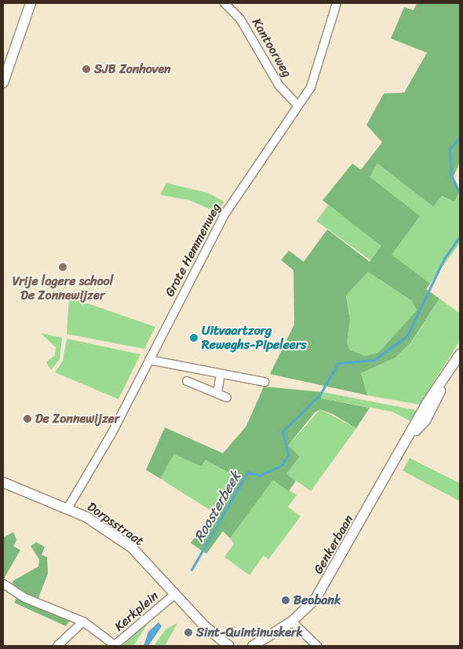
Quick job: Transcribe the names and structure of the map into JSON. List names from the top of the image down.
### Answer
{
  "streets": {
    "street": [
      "Kantoorweg",
      "Grote Hemmenweg",
      "Dorpsstraat",
      "Genkerbaan",
      "Kerkplein"
    ]
  },
  "crossings": [
    ["Kantoorweg", "Grote Hemmenweg"],
    ["Grote Hemmenweg", "Dorpsstraat"],
    ["Dorpsstraat", "Kerkplein"]
  ],
  "water": ["Roosterbeek"],
  "places": [
    "SJB Zonhoven",
    "Vrije lagere school De Zonnewijzer",
    "Uitvaartzorg Reweghs-Pipeleers",
    "De Zonnewijzer",
    "Beobank",
    "Sint-Quintinuskerk"
  ]
}
